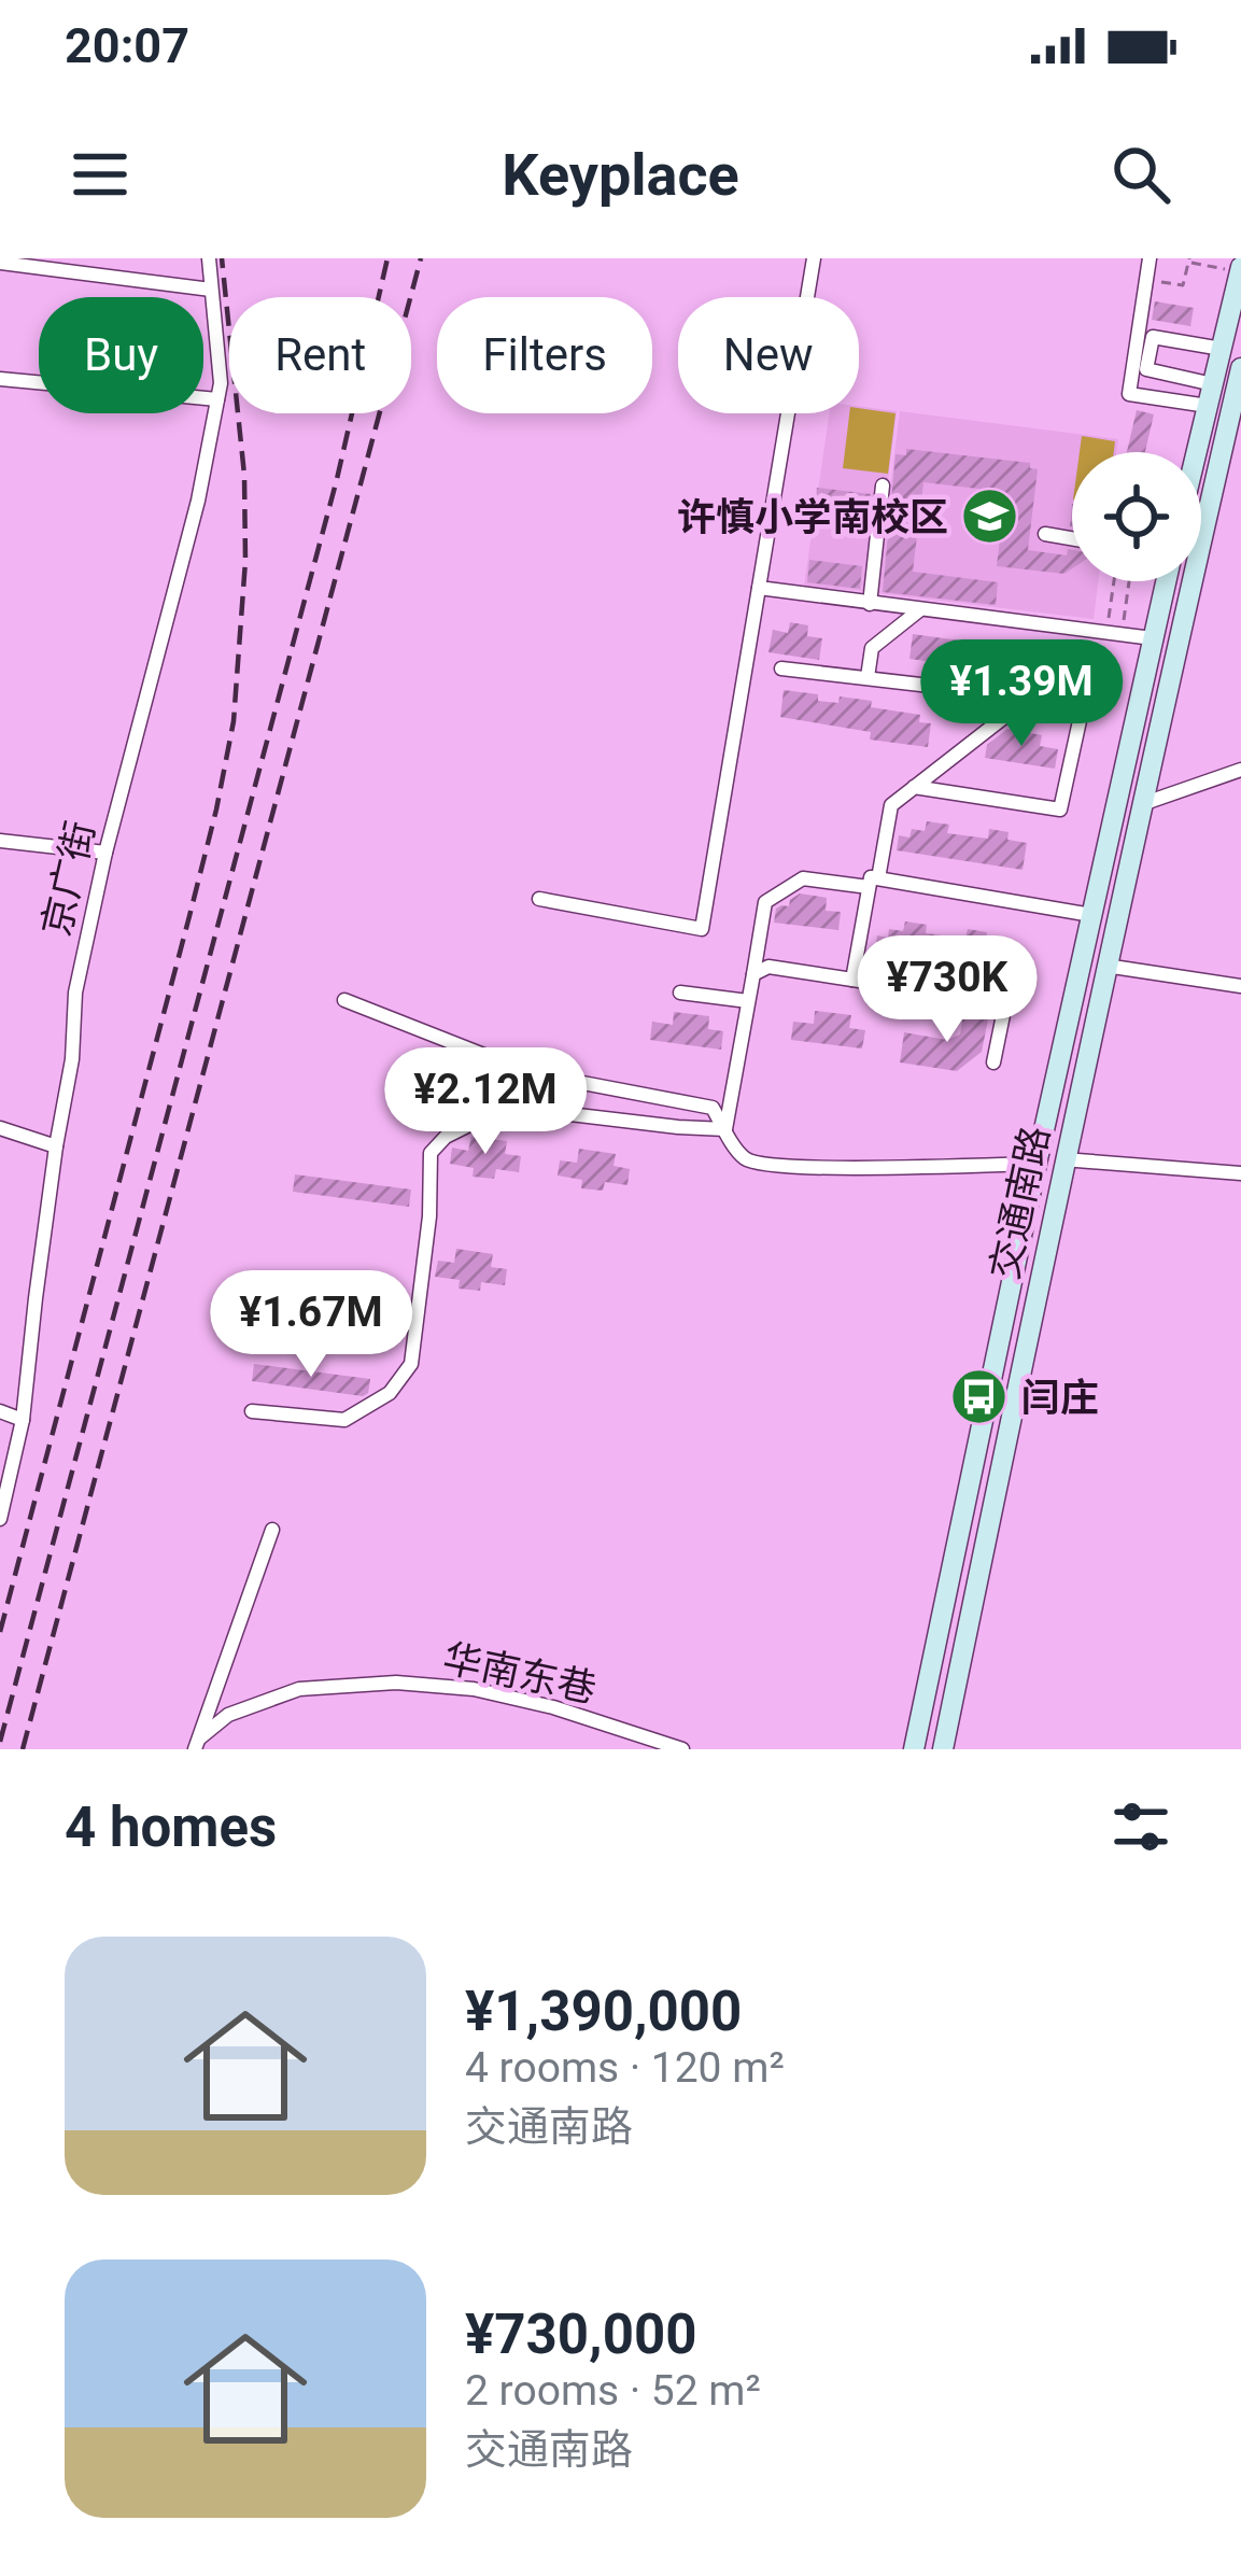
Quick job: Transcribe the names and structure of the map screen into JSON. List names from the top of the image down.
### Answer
{
  "streets": {
    "main road": ["交通南路"],
    "street": ["京广街", "华南东巷"]
  },
  "places": {
    "school or university": ["许慎小学南校区"],
    "bus stop": ["闫庄"]
  },
  "page": {
    "status": "20:07",
    "header": "Keyplace",
    "chip": [
      "Buy",
      "Rent",
      "Filters",
      "New"
    ],
    "price": [
      "¥1.39M",
      "¥730K",
      "¥2.12M",
      "¥1.67M"
    ],
    "heading": "4 homes",
    "list": [
      {
        "name": "¥1,390,000",
        "note": "4 rooms · 120 m² · 交通南路"
      },
      {
        "name": "¥730,000",
        "note": "2 rooms · 52 m² · 交通南路"
      }
    ]
  }
}
